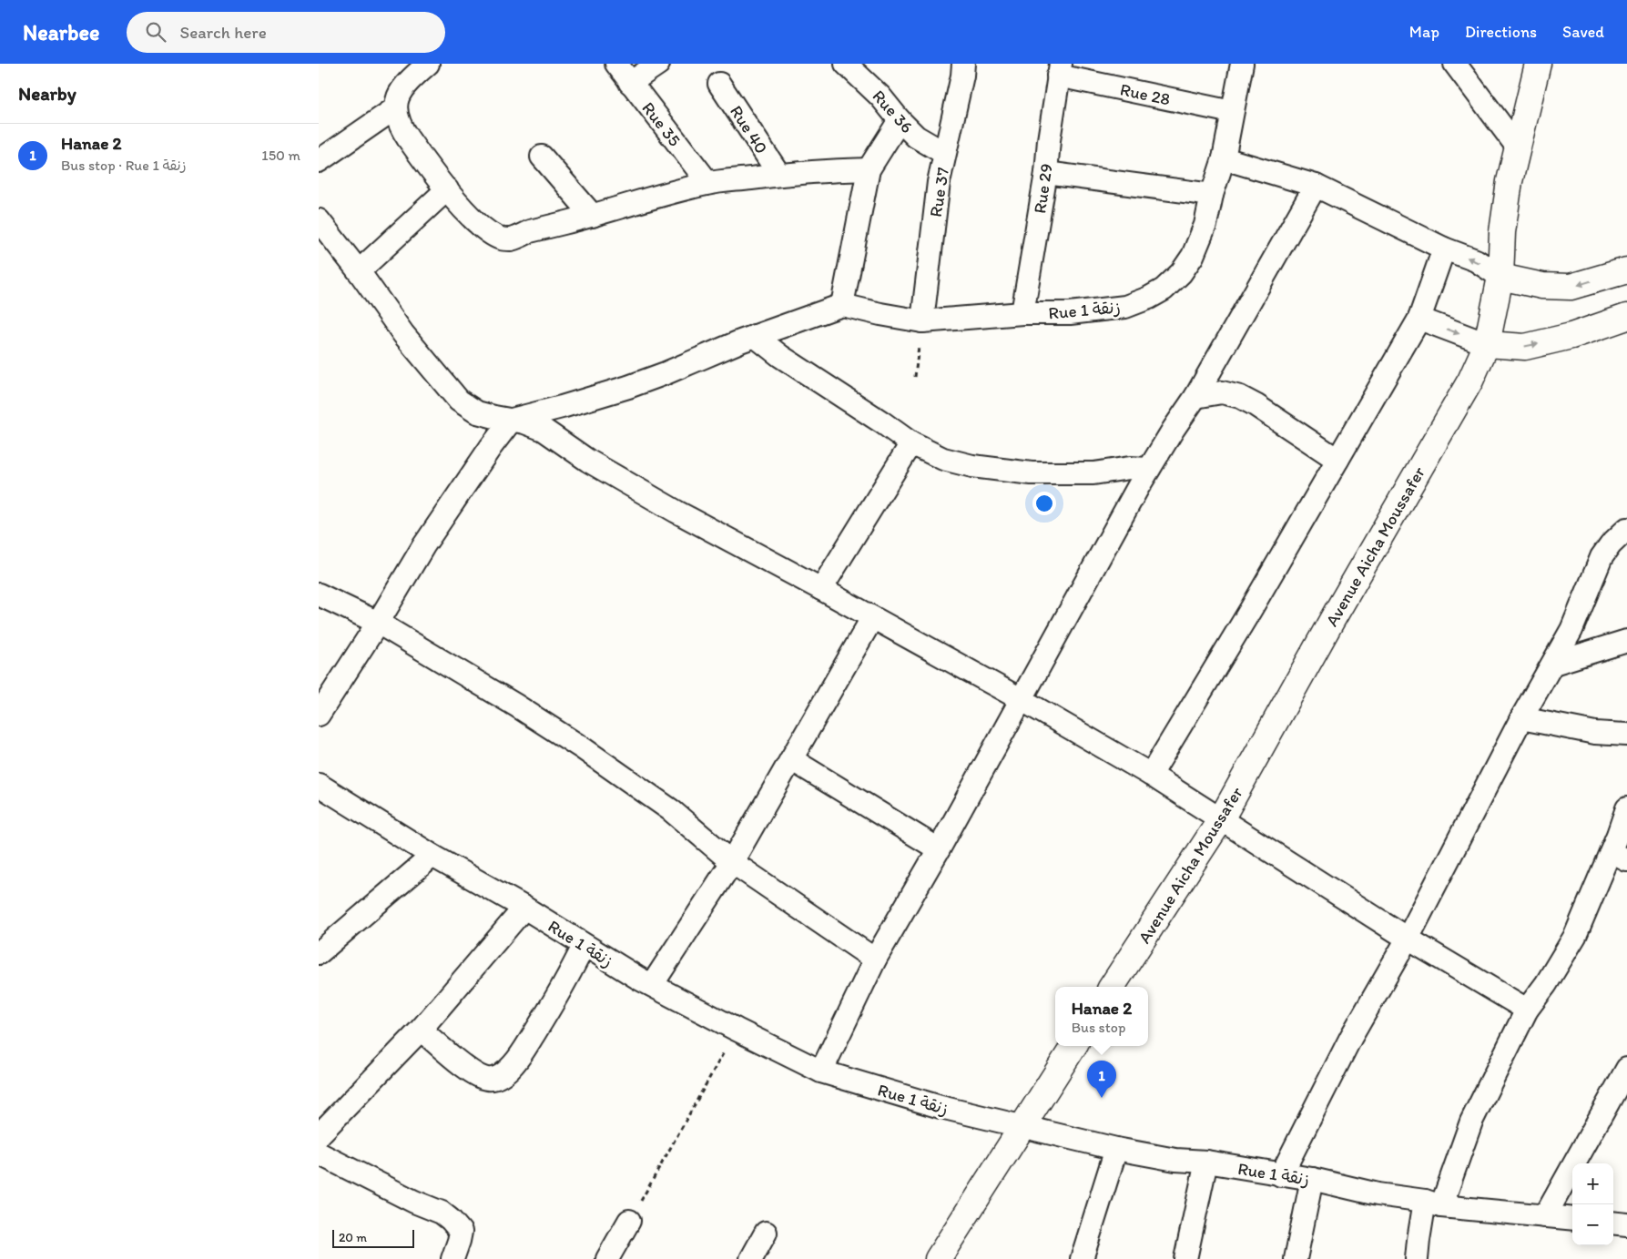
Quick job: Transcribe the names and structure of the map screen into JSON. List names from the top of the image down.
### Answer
{
  "streets": {
    "street": [
      "Rue 28",
      "Rue 36",
      "Rue 35",
      "Rue 40",
      "Rue 29",
      "Rue 37",
      "Rue 1 زنقة",
      "Avenue Aicha Moussafer"
    ]
  },
  "crossings": [
    ["Rue 28", "Rue 29"],
    ["Rue 28", "Rue 1 زنقة"],
    ["Rue 36", "Rue 37"],
    ["Rue 29", "Rue 1 زنقة"],
    ["Rue 37", "Rue 1 زنقة"]
  ],
  "scale_bar": "20 m",
  "page": {
    "header": "Nearbee",
    "search": "Search here",
    "nav": ["Map", "Directions", "Saved"],
    "heading": "Nearby",
    "list": [
      {
        "mark": "1",
        "name": "Hanae 2",
        "note": "Bus stop · Rue 1 زنقة",
        "value": "150 m"
      }
    ],
    "popup": ["Hanae 2", "Bus stop"],
    "pins": "1",
    "map_buttons": ["+", "−"],
    "scale": "20 m"
  }
}
